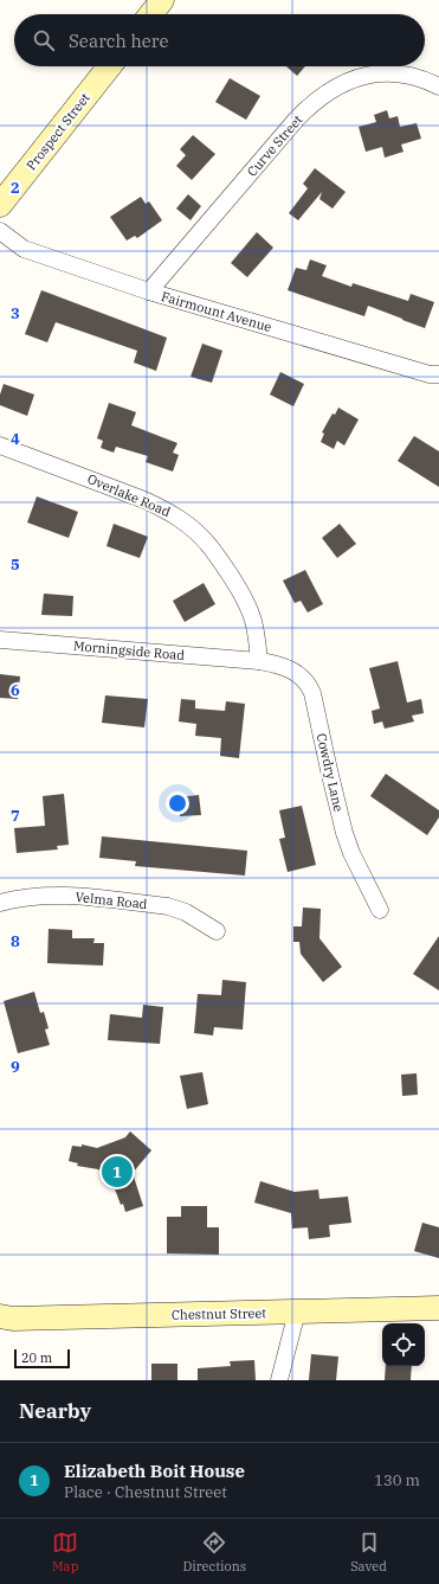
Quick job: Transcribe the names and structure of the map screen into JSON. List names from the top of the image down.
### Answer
{
  "streets": {
    "street": [
      "Prospect Street",
      "Curve Street",
      "Fairmount Avenue",
      "Overlake Road",
      "Morningside Road",
      "Cowdry Lane",
      "Velma Road",
      "Chestnut Street"
    ]
  },
  "crossings": [
    ["Curve Street", "Fairmount Avenue"],
    ["Overlake Road", "Morningside Road"],
    ["Overlake Road", "Cowdry Lane"],
    ["Morningside Road", "Cowdry Lane"]
  ],
  "scale_bar": "20 m",
  "page": {
    "search": "Search here",
    "pins": "1",
    "scale": "20 m",
    "heading": "Nearby",
    "list": [
      {
        "mark": "1",
        "name": "Elizabeth Boit House",
        "note": "Place · Chestnut Street",
        "value": "130 m"
      }
    ],
    "nav": ["Map", "Directions", "Saved"]
  },
  "grid": {
    "rows": [
      "2",
      "3",
      "4",
      "5",
      "6",
      "7",
      "8",
      "9"
    ]
  }
}
